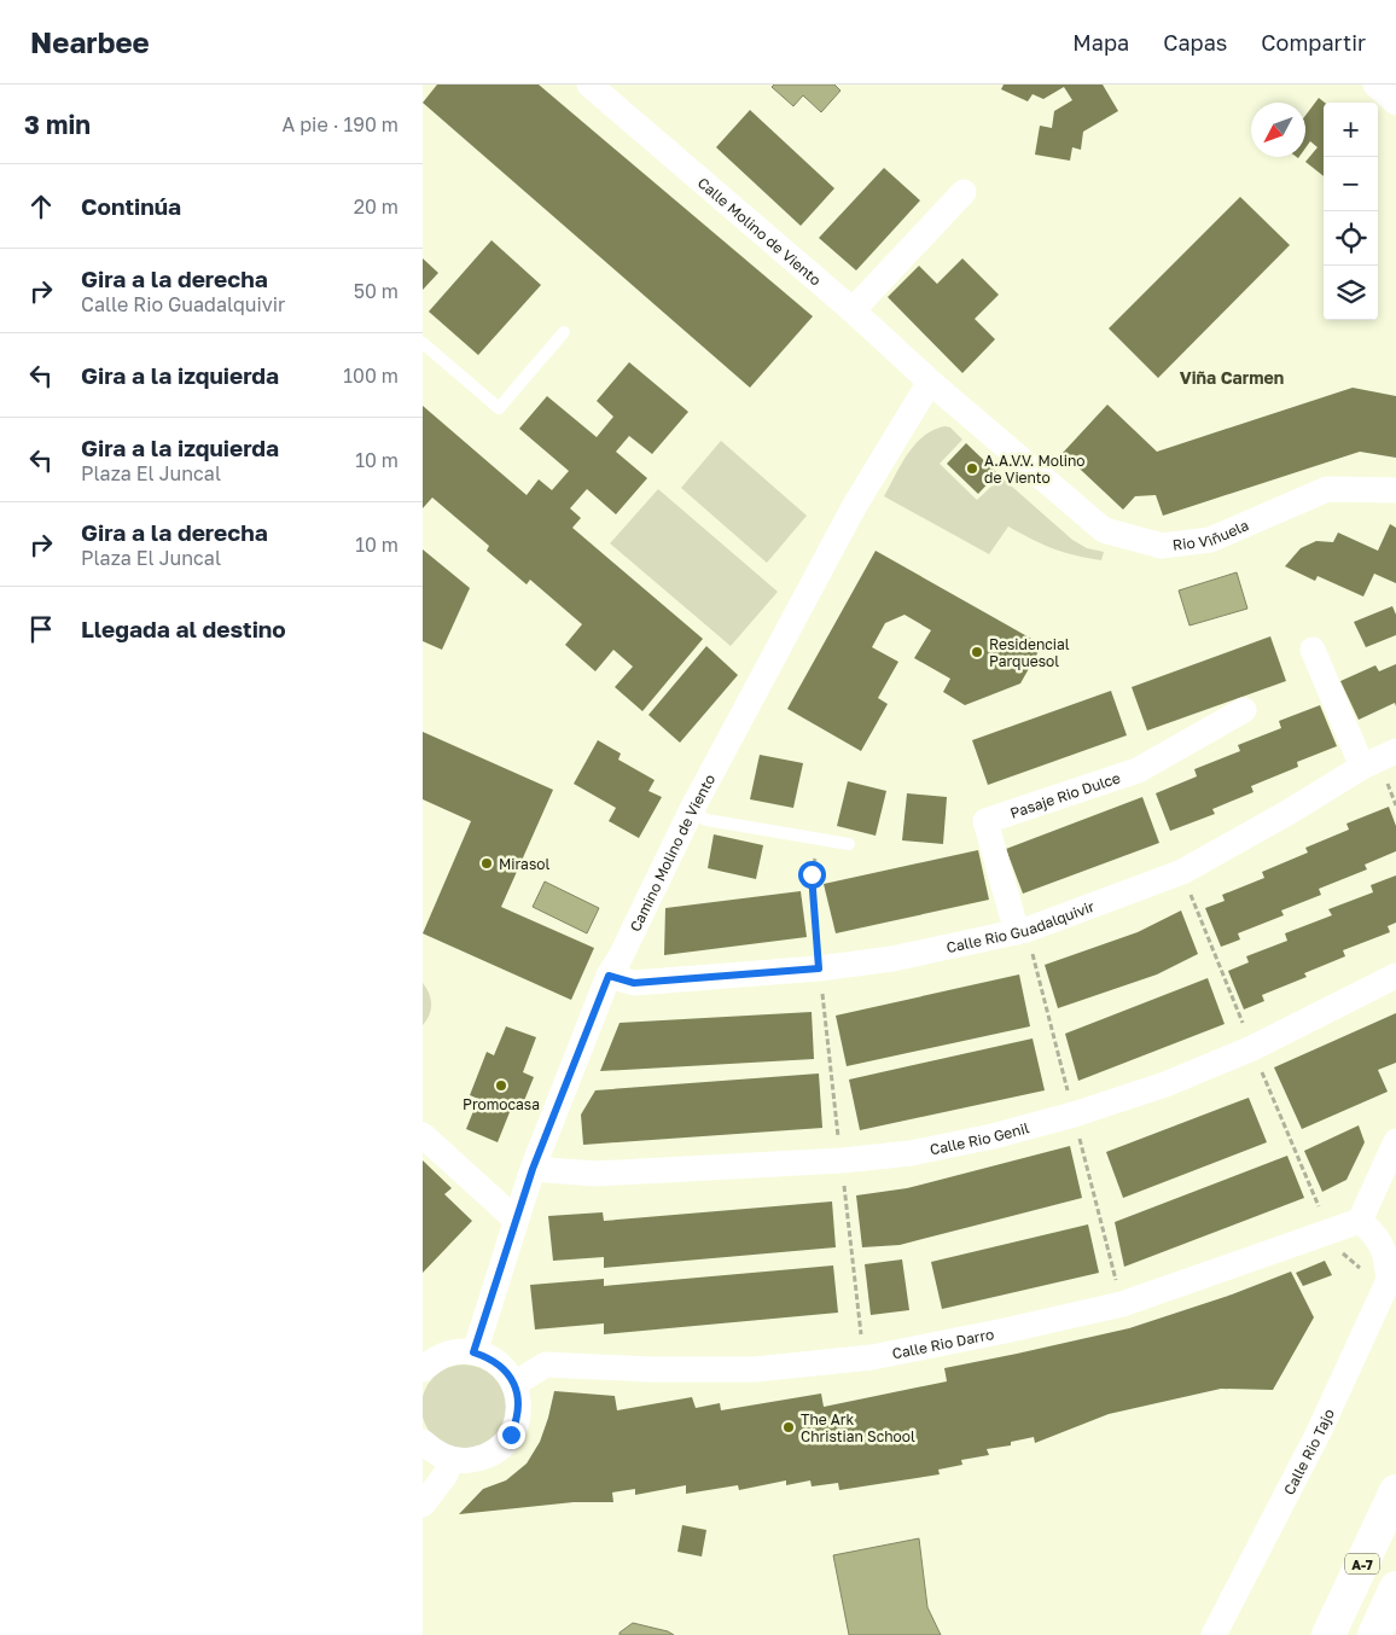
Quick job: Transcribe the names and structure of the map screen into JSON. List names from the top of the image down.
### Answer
{
  "streets": {
    "highway": ["A-7"],
    "street": [
      "Calle Molino de Viento",
      "Rio Viñuela",
      "Pasaje Rio Dulce",
      "Camino Molino de Viento",
      "Calle Rio Guadalquivir",
      "Calle Rio Genil",
      "Calle Rio Darro",
      "Calle Rio Tajo"
    ]
  },
  "crossings": [
    ["Calle Molino de Viento", "Rio Viñuela"],
    ["Calle Molino de Viento", "Camino Molino de Viento"],
    ["Rio Viñuela", "Camino Molino de Viento"],
    ["Pasaje Rio Dulce", "Calle Rio Guadalquivir"],
    ["Camino Molino de Viento", "Calle Rio Guadalquivir"],
    ["Camino Molino de Viento", "Calle Rio Genil"]
  ],
  "districts": ["Viña Carmen"],
  "places": [
    "A.A.V.V. Molino de Viento",
    "Residencial Parquesol",
    "Mirasol",
    "Promocasa",
    "The Ark Christian School"
  ],
  "north": "bottom left",
  "page": {
    "header": "Nearbee",
    "nav": ["Mapa", "Capas", "Compartir"],
    "heading": ["3 min", "A pie · 190 m"],
    "map_buttons": ["+", "−"],
    "list": [
      ["Continúa", "20 m"],
      ["Gira a la derecha", "Calle Rio Guadalquivir", "50 m"],
      ["Gira a la izquierda", "100 m"],
      ["Gira a la izquierda", "Plaza El Juncal", "10 m"],
      ["Gira a la derecha", "Plaza El Juncal", "10 m"],
      "Llegada al destino"
    ]
  }
}
